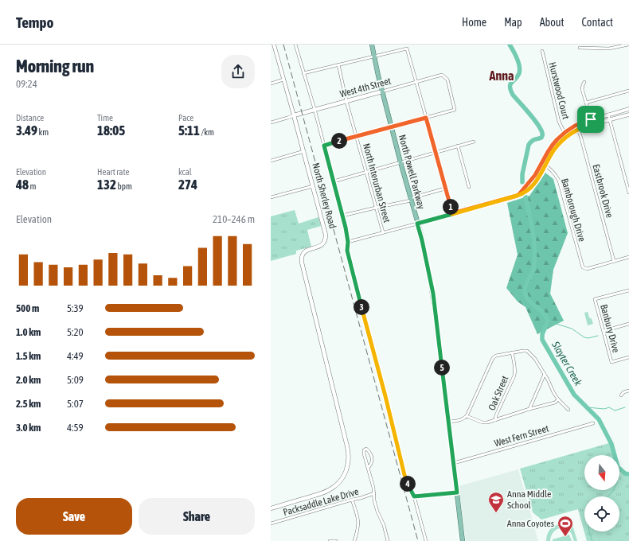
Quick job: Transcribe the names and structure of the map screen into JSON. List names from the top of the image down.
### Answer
{
  "streets": {
    "main road": ["West 4th Street", "North Powell Parkway", "North Sherley Road"],
    "street": [
      "Hurstwood Court",
      "North Interurban Street",
      "Eastbrook Drive",
      "Bamborough Drive",
      "Banbury Drive",
      "Oak Street",
      "West Fern Street",
      "Packsaddle Lake Drive"
    ]
  },
  "crossings": [
    ["West 4th Street", "North Powell Parkway"],
    ["West 4th Street", "North Interurban Street"],
    ["West 4th Street", "North Sherley Road"],
    ["North Powell Parkway", "West Fern Street"],
    ["Eastbrook Drive", "Bamborough Drive"]
  ],
  "districts": ["Anna"],
  "water": ["Slayter Creek"],
  "places": {
    "school or university": ["Anna Middle School"],
    "sports": ["Anna Coyotes"]
  },
  "north": "bottom",
  "page": {
    "header": "Tempo",
    "nav": [
      "Home",
      "Map",
      "About",
      "Contact"
    ],
    "heading": ["Morning run", "09:24"],
    "stats": [
      ["Distance", "3.49 km"],
      ["Time", "18:05"],
      ["Pace", "5:11 /km"],
      ["Elevation", "48 m"],
      ["Heart rate", "132 bpm"],
      ["kcal", "274"]
    ],
    "pins": [
      "2",
      "1",
      "3",
      "5",
      "4"
    ],
    "chart": ["Elevation", "210–246 m"],
    "list": [
      {
        "name": "500 m",
        "note": "5:39"
      },
      {
        "name": "1.0 km",
        "note": "5:20"
      },
      {
        "name": "1.5 km",
        "note": "4:49"
      },
      {
        "name": "2.0 km",
        "note": "5:09"
      },
      {
        "name": "2.5 km",
        "note": "5:07"
      },
      {
        "name": "3.0 km",
        "note": "4:59"
      }
    ],
    "buttons": ["Save", "Share"]
  }
}
